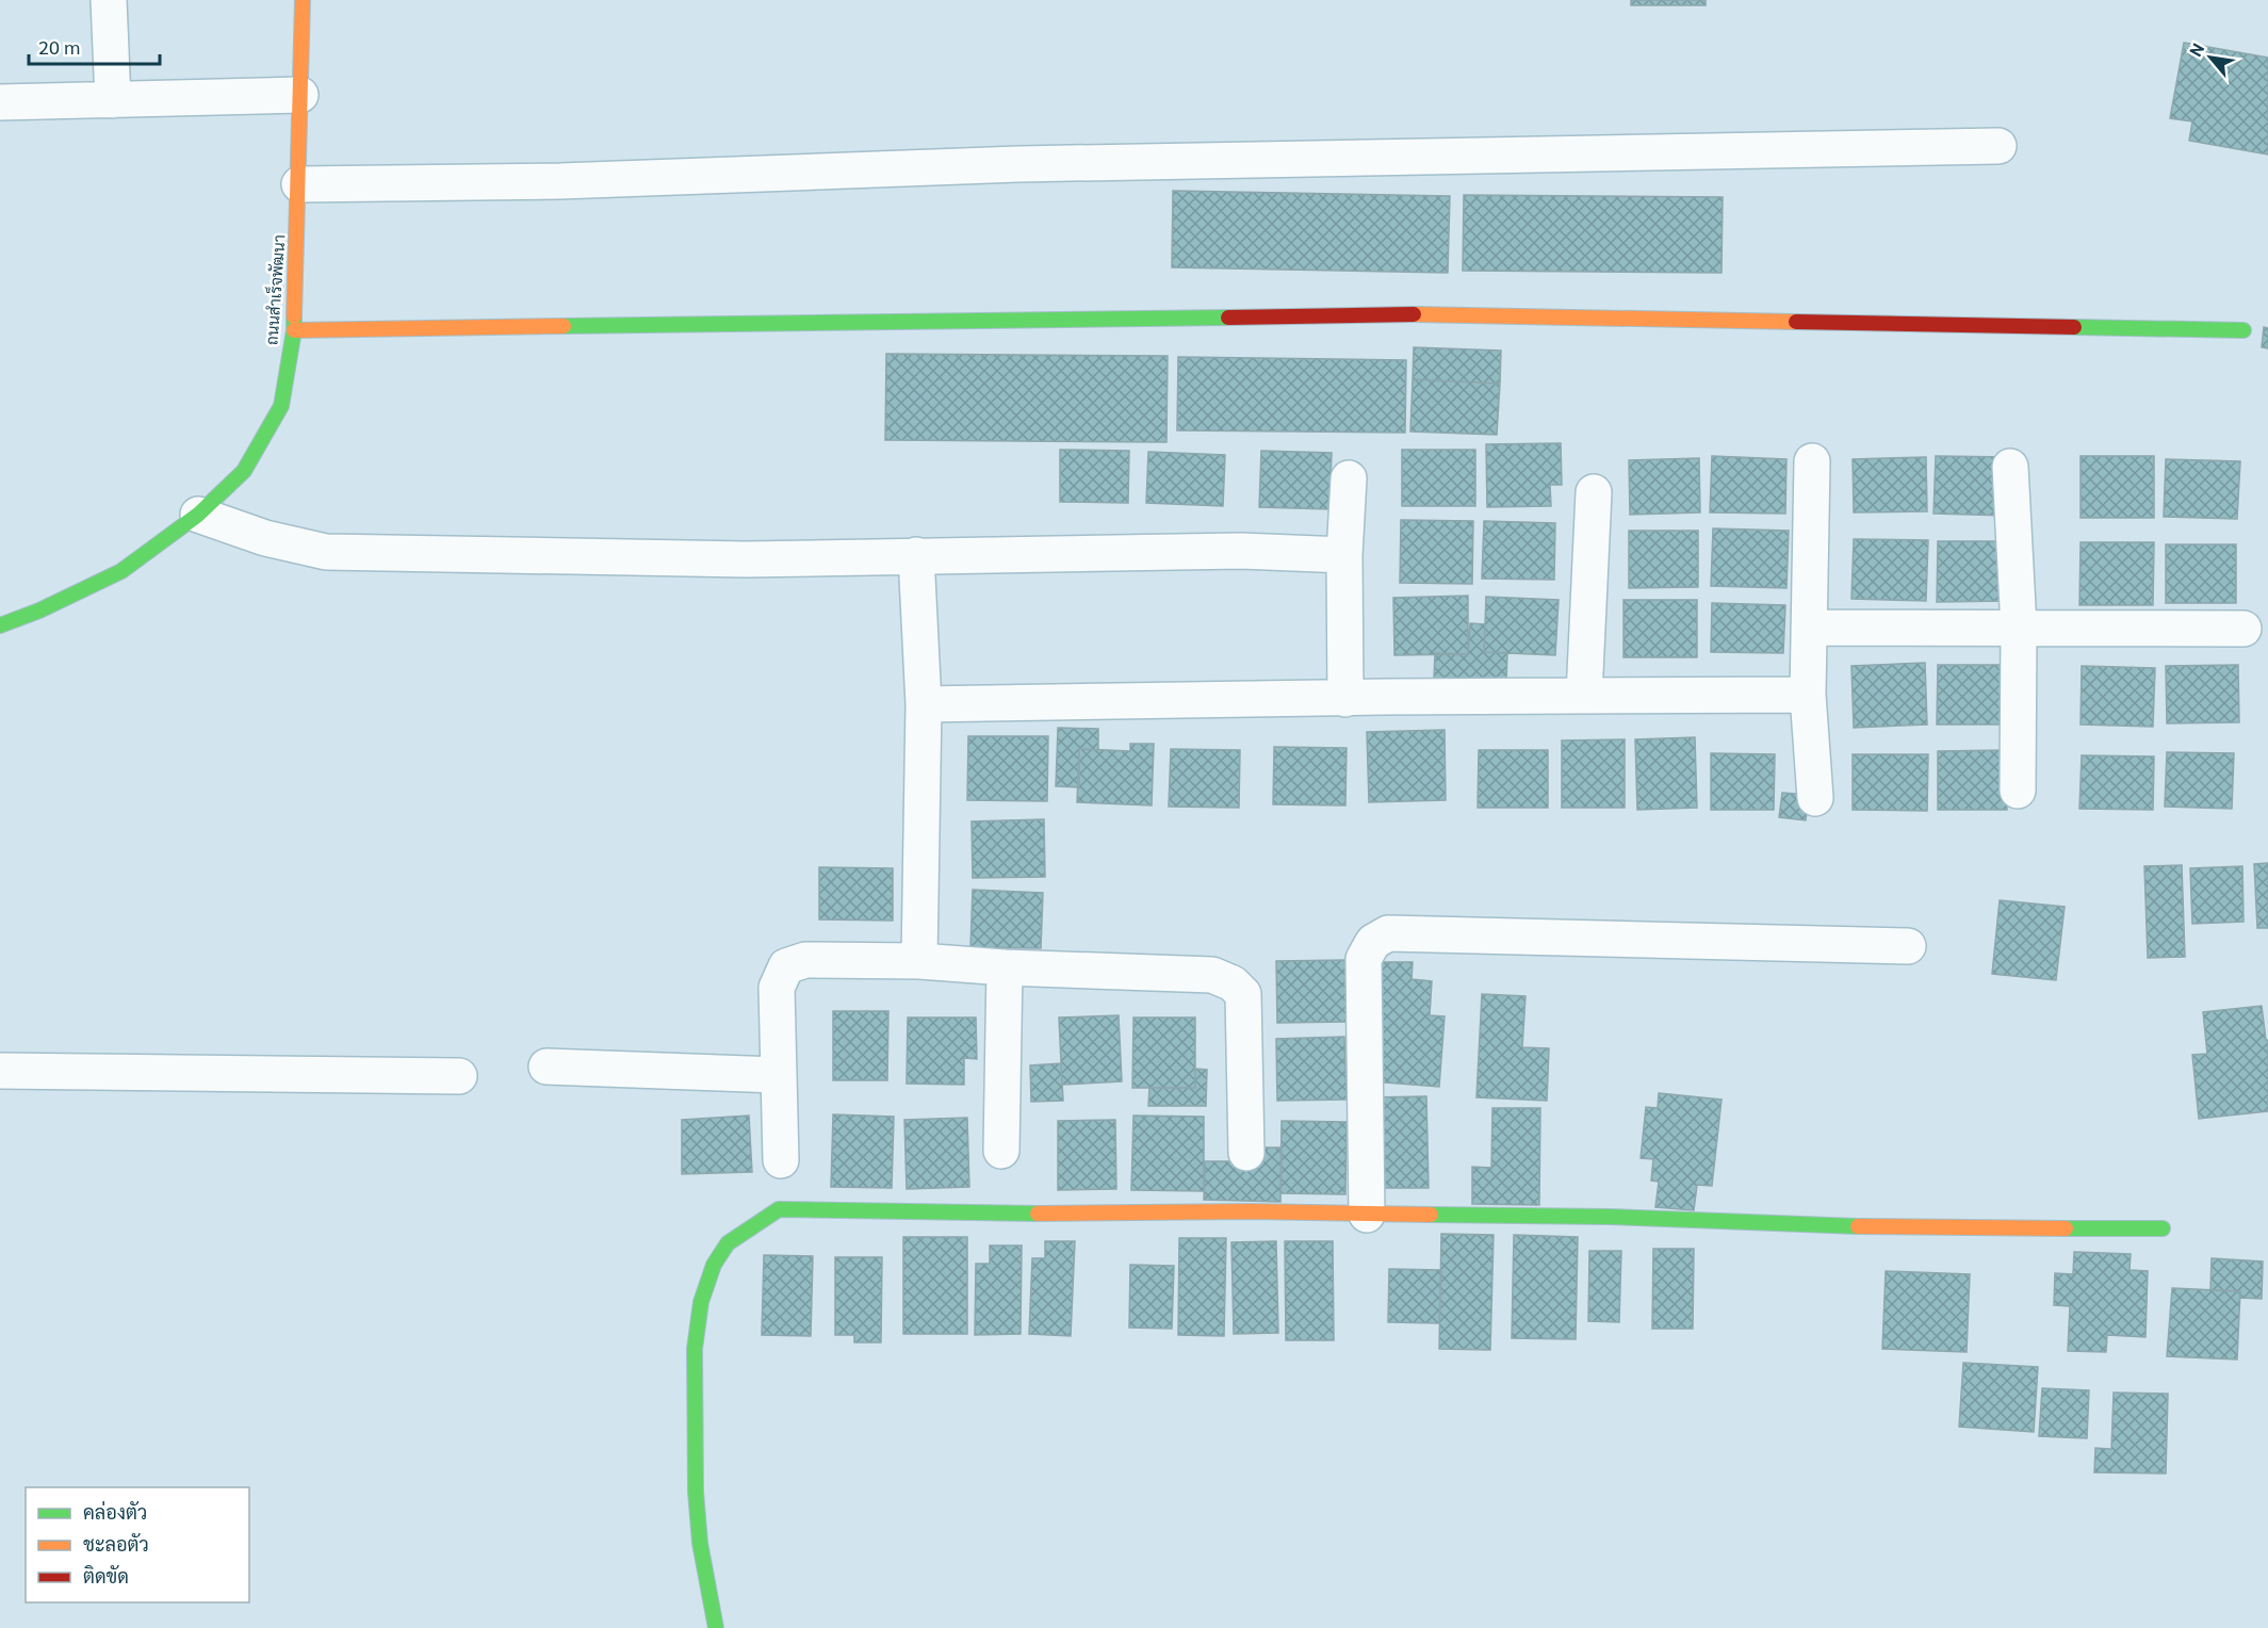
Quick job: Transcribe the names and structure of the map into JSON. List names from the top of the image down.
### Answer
{
  "streets": {
    "street": ["ถนนสำเร็จพัฒนา"]
  },
  "legend": ["คล่องตัว", "ชะลอตัว", "ติดขัด"],
  "scale_bar": "20 m",
  "north": "top left"
}
